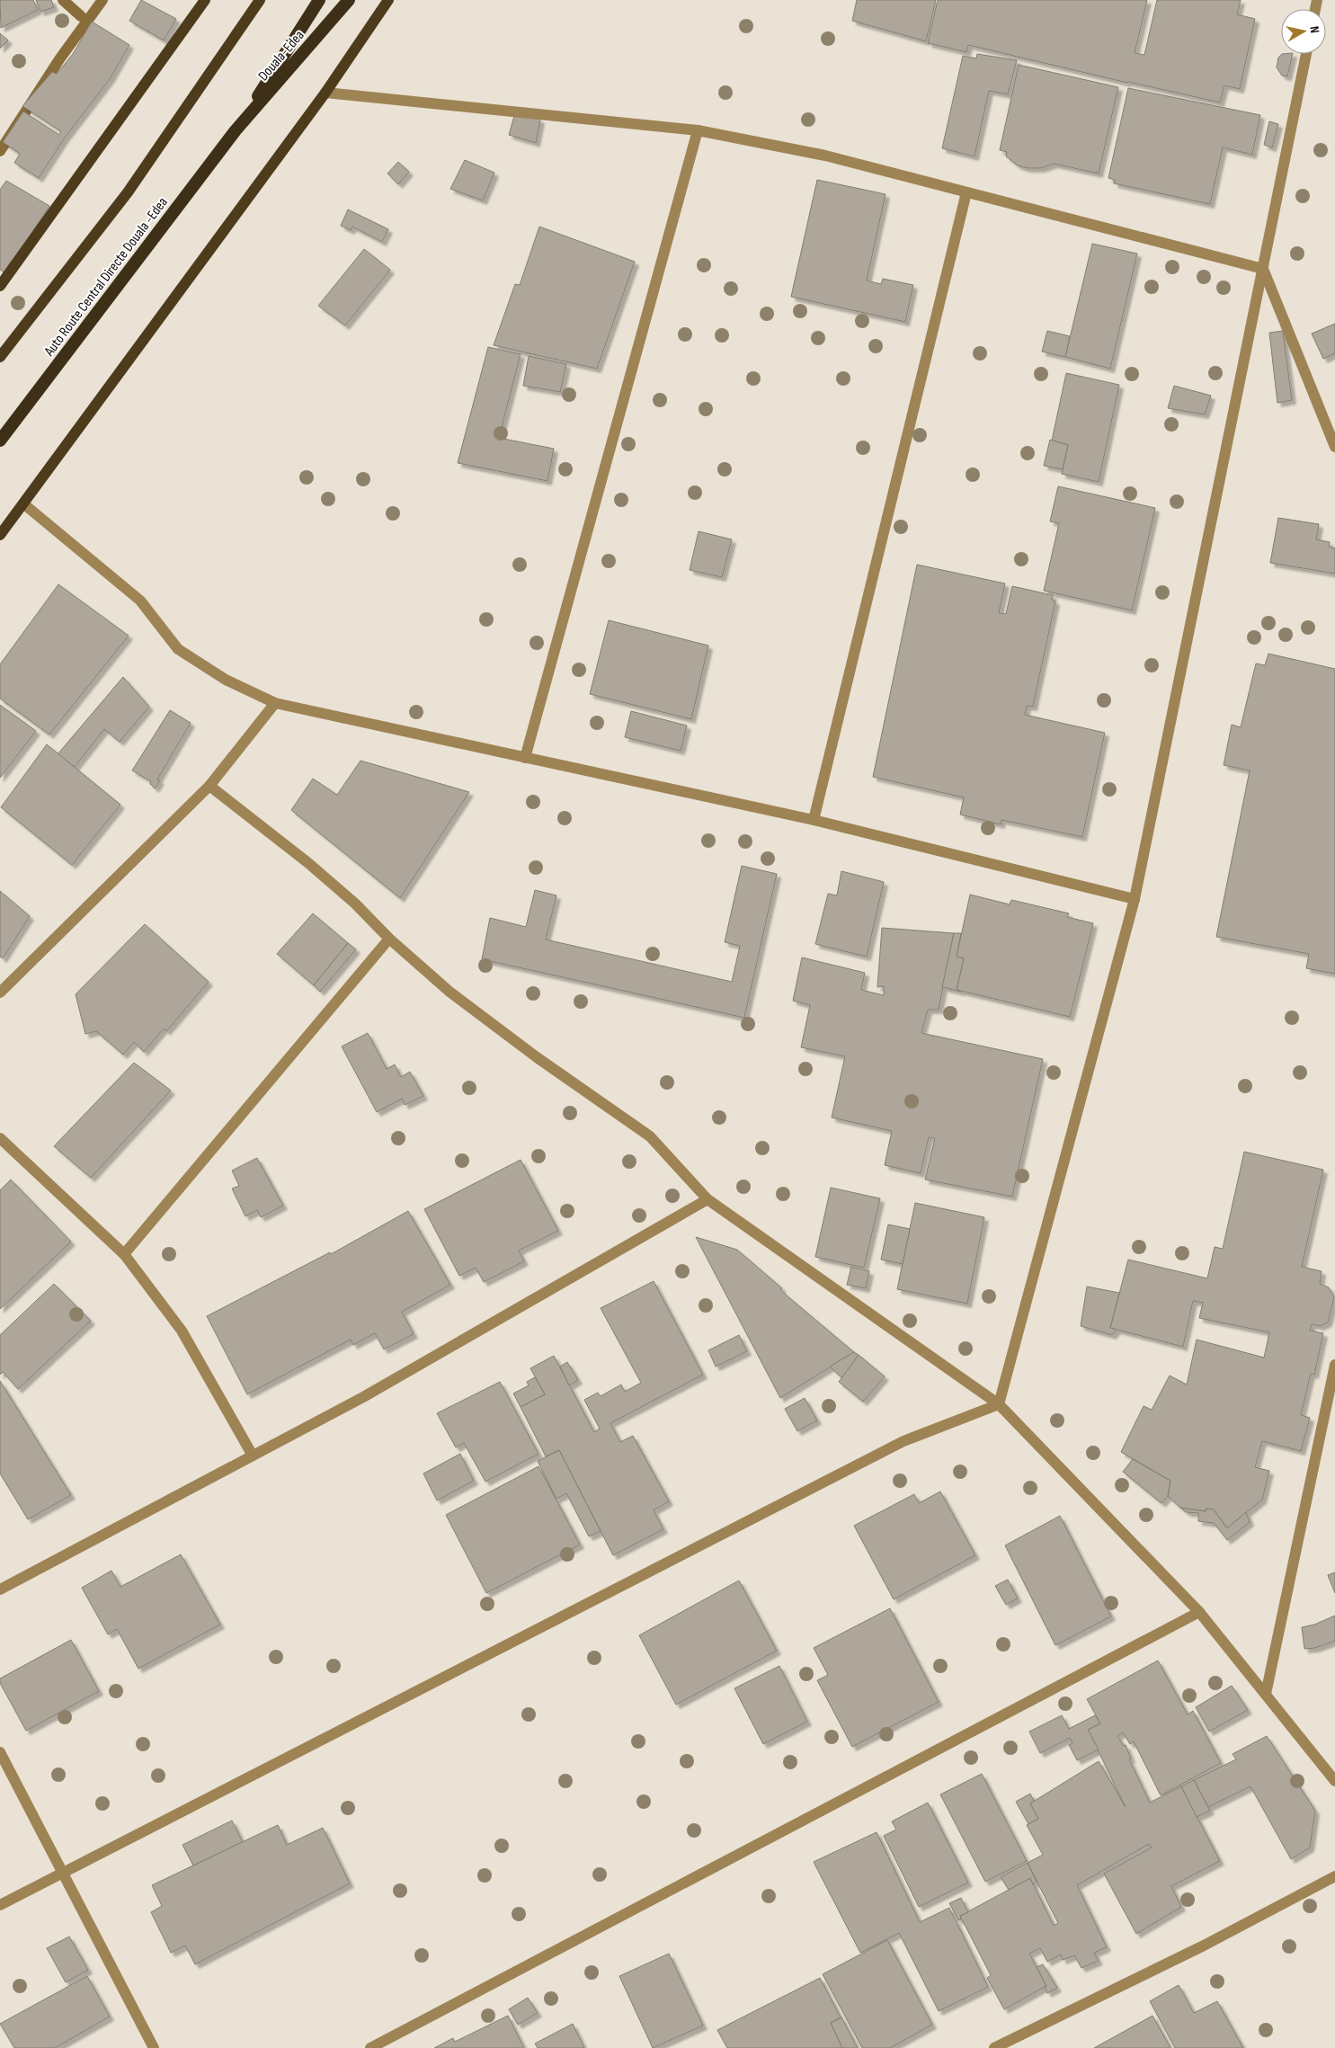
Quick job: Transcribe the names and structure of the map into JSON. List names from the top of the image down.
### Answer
{
  "streets": {
    "highway": ["Douala-Edea", "Auto Route Central Directe Douala -Edea"]
  },
  "crossings": [
    ["Douala-Edea", "Auto Route Central Directe Douala -Edea"]
  ],
  "north": "right"
}
